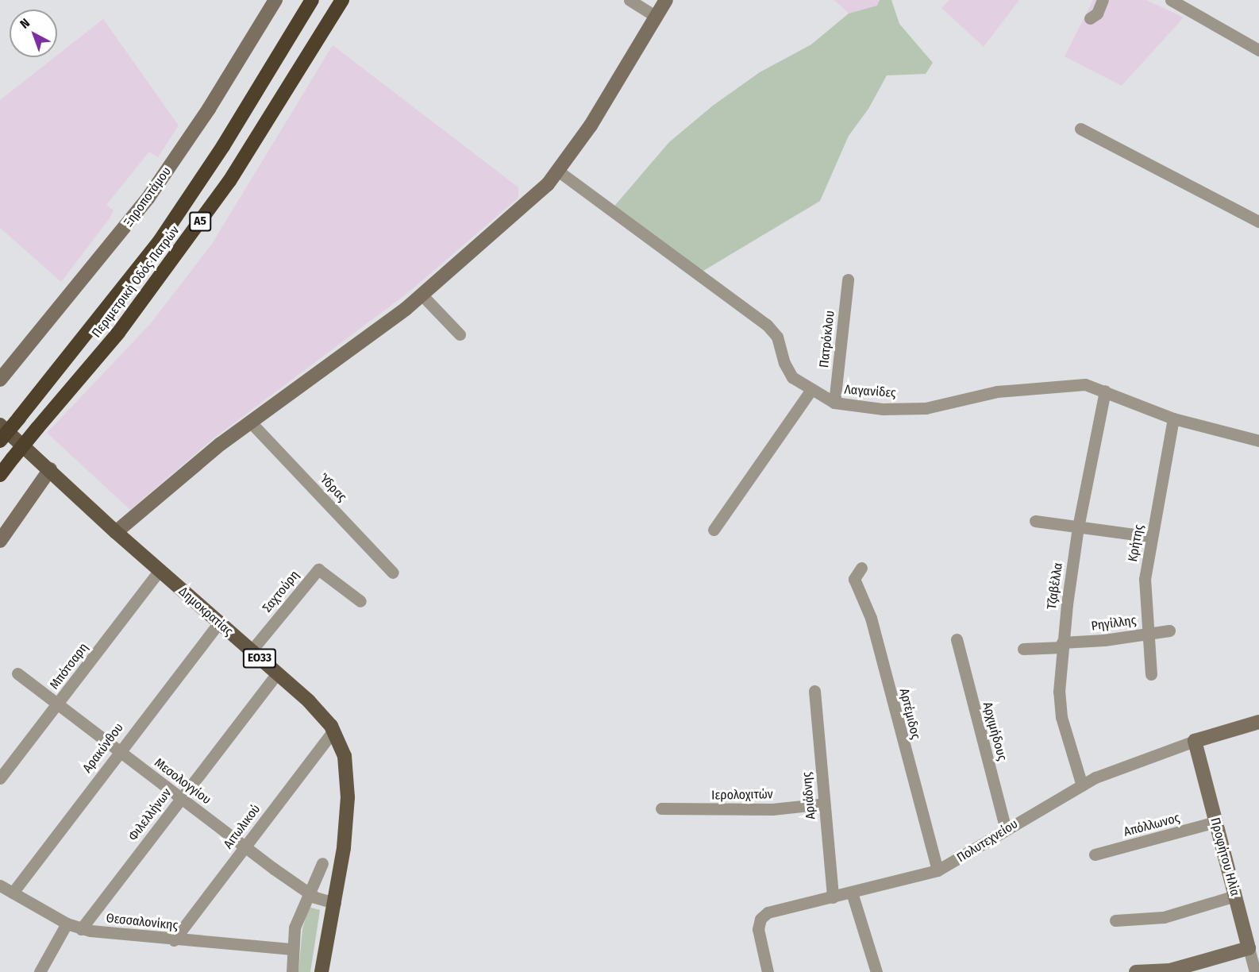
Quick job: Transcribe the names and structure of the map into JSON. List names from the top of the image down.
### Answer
{
  "streets": {
    "highway": ["Α5", "Περιμετρική Οδός Πατρών"],
    "main road": ["Δημοκρατίας", "ΕΟ33"],
    "street": [
      "Ξηροποτάμου",
      "Πατρόκλου",
      "Λαγανίδες",
      "Ύδρας",
      "Κρήτης",
      "Τζαβέλλα",
      "Σαχτούρη",
      "Ρηγίλλης",
      "Μπότσαρη",
      "Αρτέμιδος",
      "Αρχιμήδους",
      "Αρακύνθου",
      "Μεσολογγίου",
      "Ιερολοχιτών",
      "Αριάδνης",
      "Φιλελλήνων",
      "Απόλλωνος",
      "Αιτωλικού",
      "Πολυτεχνείου",
      "Προφήτου Ηλία",
      "Θεσσαλονίκης"
    ]
  },
  "crossings": [
    ["Πατρόκλου", "Λαγανίδες"],
    ["Λαγανίδες", "Κρήτης"],
    ["Λαγανίδες", "Τζαβέλλα"],
    ["Κρήτης", "Ρηγίλλης"],
    ["Τζαβέλλα", "Ρηγίλλης"],
    ["Τζαβέλλα", "Πολυτεχνείου"],
    ["Σαχτούρη", "Δημοκρατίας"],
    ["Δημοκρατίας", "Μπότσαρη"],
    ["Δημοκρατίας", "Αρακύνθου"],
    ["Δημοκρατίας", "Μεσολογγίου"],
    ["Δημοκρατίας", "Φιλελλήνων"],
    ["Δημοκρατίας", "Αιτωλικού"],
    ["Μπότσαρη", "Μεσολογγίου"],
    ["Αρτέμιδος", "Πολυτεχνείου"],
    ["Αρχιμήδους", "Πολυτεχνείου"],
    ["Αρακύνθου", "Μεσολογγίου"],
    ["Αρακύνθου", "Θεσσαλονίκης"],
    ["Μεσολογγίου", "Φιλελλήνων"],
    ["Μεσολογγίου", "Αιτωλικού"],
    ["Ιερολοχιτών", "Αριάδνης"],
    ["Αριάδνης", "Πολυτεχνείου"],
    ["Φιλελλήνων", "Θεσσαλονίκης"],
    ["Απόλλωνος", "Προφήτου Ηλία"],
    ["Αιτωλικού", "Θεσσαλονίκης"],
    ["Πολυτεχνείου", "Προφήτου Ηλία"]
  ],
  "north": "top left"
}
